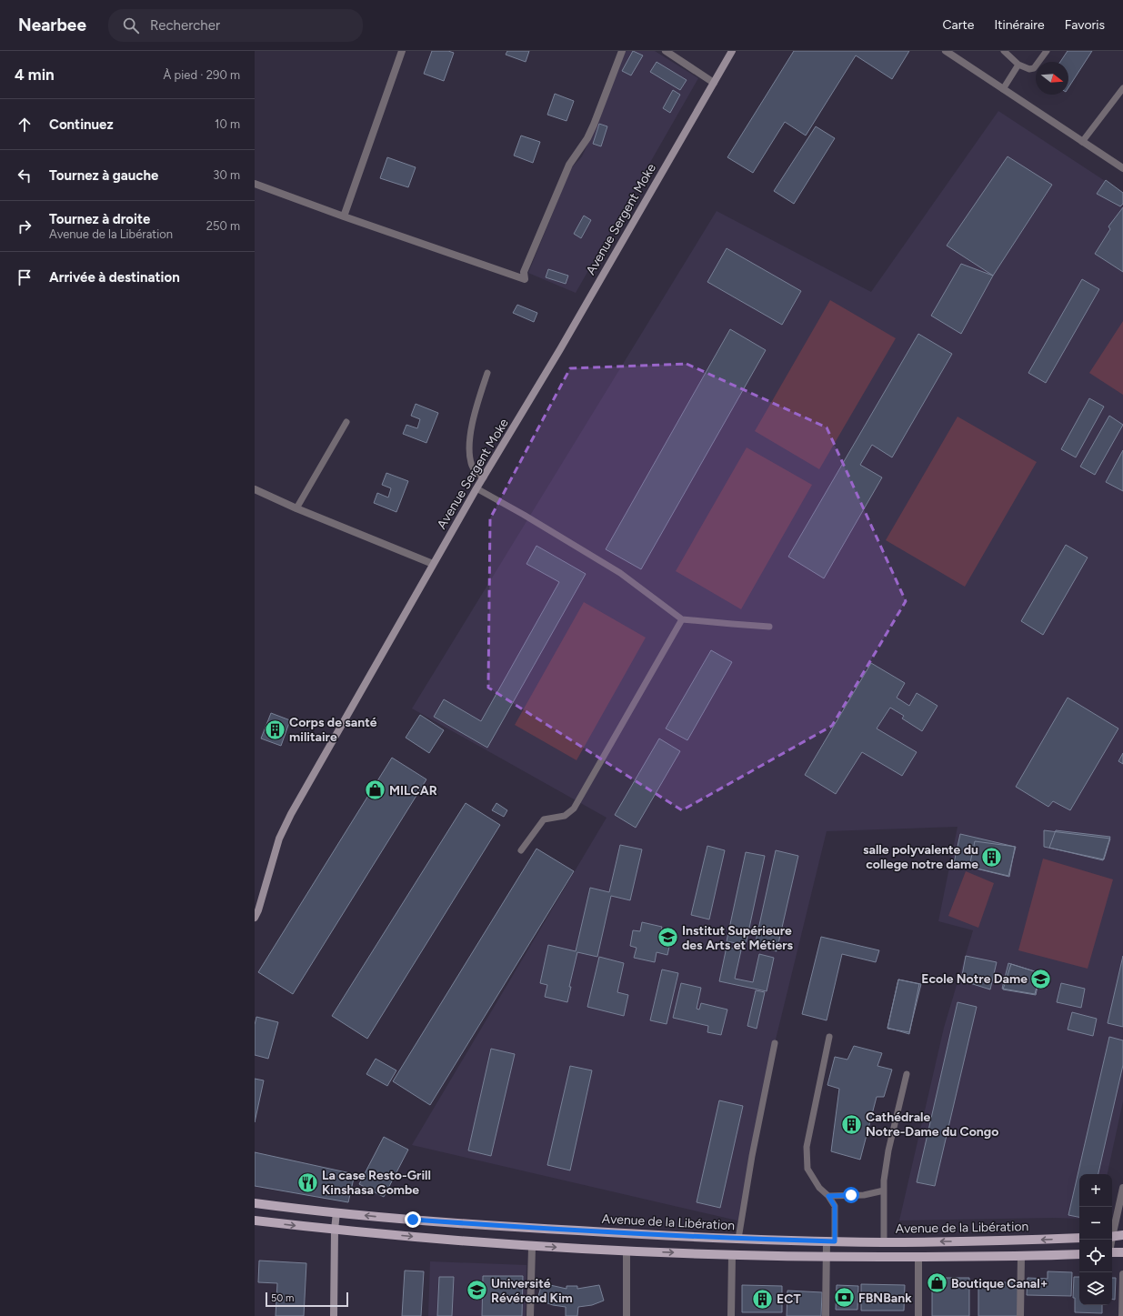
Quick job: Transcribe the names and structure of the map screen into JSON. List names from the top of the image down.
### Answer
{
  "streets": {
    "main road": ["Avenue Sergent Moke", "Avenue de la Libération"]
  },
  "places": {
    "building": [
      "Corps de santé militaire",
      "salle polyvalente du college notre dame",
      "Cathédrale Notre-Dame du Congo",
      "ECT"
    ],
    "shop": ["MILCAR", "Boutique Canal+"],
    "school or university": ["Institut Supérieure des Arts et Métiers", "Ecole Notre Dame", "Université Révérend Kim"],
    "restaurant": ["La case Resto-Grill Kinshasa Gombe"],
    "bank": ["FBNBank"]
  },
  "scale_bar": "50 m",
  "north": "right",
  "page": {
    "header": "Nearbee",
    "search": "Rechercher",
    "nav": ["Carte", "Itinéraire", "Favoris"],
    "heading": ["4 min", "À pied · 290 m"],
    "list": [
      ["Continuez", "10 m"],
      ["Tournez à gauche", "30 m"],
      ["Tournez à droite", "Avenue de la Libération", "250 m"],
      "Arrivée à destination"
    ],
    "map_buttons": ["+", "−"],
    "scale": "50 m"
  }
}
